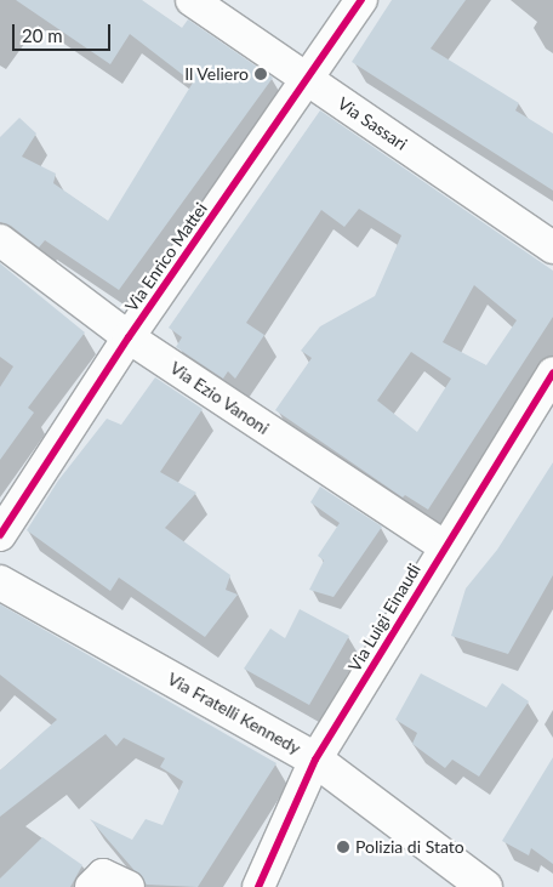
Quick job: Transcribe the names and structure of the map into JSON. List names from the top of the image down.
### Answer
{
  "streets": {
    "street": [
      "Via Sassari",
      "Via Enrico Mattei",
      "Via Ezio Vanoni",
      "Via Luigi Einaudi",
      "Via Fratelli Kennedy"
    ]
  },
  "crossings": [
    ["Via Sassari", "Via Enrico Mattei"],
    ["Via Enrico Mattei", "Via Ezio Vanoni"],
    ["Via Ezio Vanoni", "Via Luigi Einaudi"],
    ["Via Luigi Einaudi", "Via Fratelli Kennedy"]
  ],
  "places": ["Il Veliero", "Polizia di Stato"],
  "scale_bar": "20 m"
}
